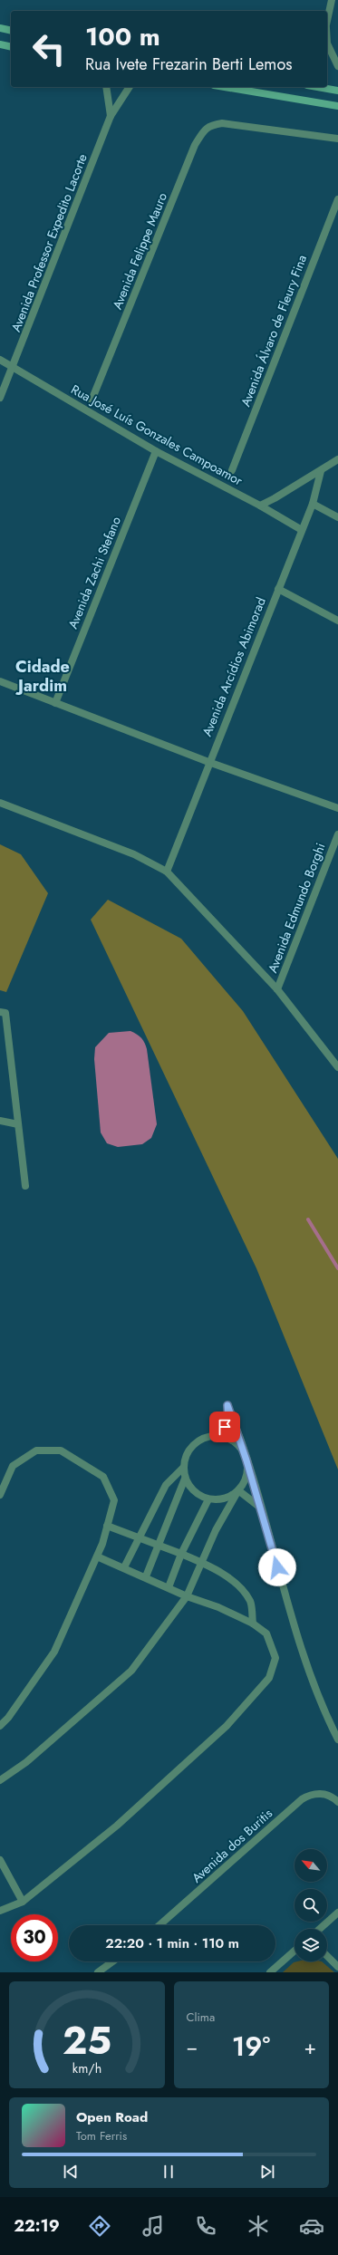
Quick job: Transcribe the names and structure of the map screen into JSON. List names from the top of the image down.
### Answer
{
  "streets": {
    "street": [
      "Avenida Professor Expedito Lacorte",
      "Avenida Felippe Mauro",
      "Avenida Álvaro de Fleury Fina",
      "Rua José Luís Gonzales Campoamor",
      "Avenida Zachi Stefano",
      "Avenida Arcídios Abimorad",
      "Avenida Edmundo Borghi",
      "Avenida dos Buritis"
    ]
  },
  "crossings": [
    ["Avenida Professor Expedito Lacorte", "Rua José Luís Gonzales Campoamor"],
    ["Rua José Luís Gonzales Campoamor", "Avenida Zachi Stefano"],
    ["Rua José Luís Gonzales Campoamor", "Avenida Arcídios Abimorad"]
  ],
  "districts": ["Cidade Jardim"],
  "north": "top left",
  "page": {
    "turn": ["100 m", "Rua Ivete Frezarin Berti Lemos"],
    "limit": "30",
    "trip": "22:20 · 1 min · 110 m",
    "tile": "Clima",
    "heat": ["−", "19°", "+"],
    "song": ["Open Road", "Tom Ferris"],
    "tabs": "22:19",
    "gauge": ["25", "km/h"]
  }
}
